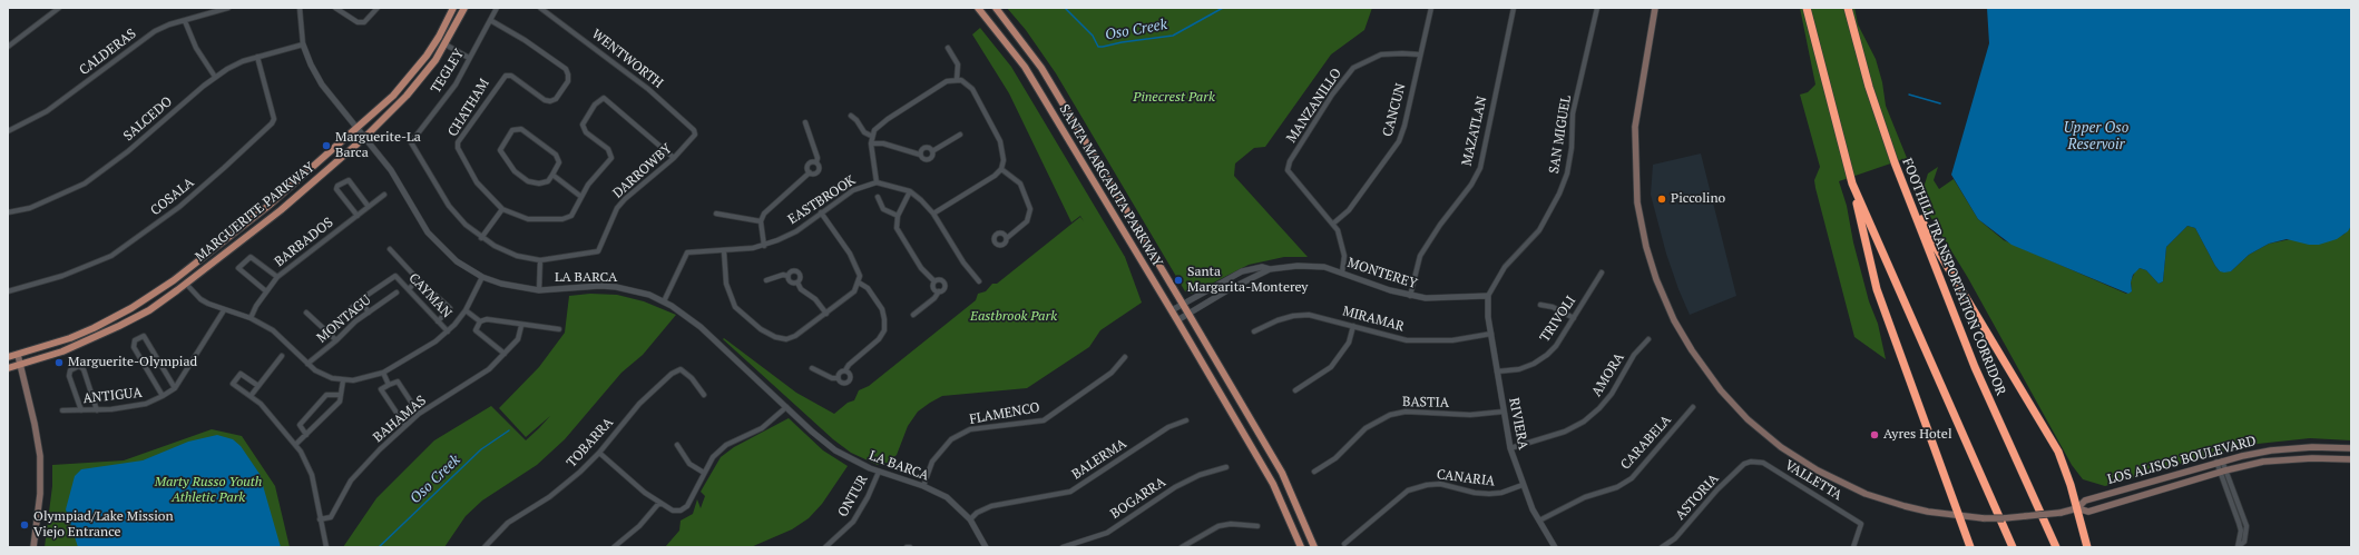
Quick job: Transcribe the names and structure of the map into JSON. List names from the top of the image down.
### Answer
{
  "streets": {
    "highway": ["FOOTHILL TRANSPORTATION CORRIDOR"],
    "main road": ["SANTA MARGARITA PARKWAY", "MARGUERITE PARKWAY", "LOS ALISOS BOULEVARD"],
    "street": [
      "CALDERAS",
      "WENTWORTH",
      "TEGLEY",
      "MANZANILLO",
      "CHATHAM",
      "CANCUN",
      "SALCEDO",
      "MAZATLAN",
      "SAN MIGUEL",
      "DARROWBY",
      "COSALA",
      "EASTBROOK",
      "BARBADOS",
      "MONTEREY",
      "LA BARCA",
      "CAYMAN",
      "MONTAGU",
      "MIRAMAR",
      "TRIVOLI",
      "AMORA",
      "ANTIGUA",
      "BASTIA",
      "FLAMENCO",
      "BAHAMAS",
      "RIVIERA",
      "TOBARRA",
      "CARABELA",
      "BALERMA",
      "CANARIA",
      "VALLETTA",
      "ONTUR",
      "ASTORIA",
      "BOGARRA"
    ]
  },
  "crossings": [
    ["WENTWORTH", "DARROWBY"],
    ["TEGLEY", "CHATHAM"],
    ["MANZANILLO", "CANCUN"],
    ["SALCEDO", "COSALA"],
    ["SALCEDO", "LA BARCA"],
    ["MAZATLAN", "MONTEREY"],
    ["SAN MIGUEL", "MONTEREY"],
    ["SAN MIGUEL", "RIVIERA"],
    ["SANTA MARGARITA PARKWAY", "MONTEREY"],
    ["EASTBROOK", "LA BARCA"],
    ["MARGUERITE PARKWAY", "LA BARCA"],
    ["MONTEREY", "RIVIERA"],
    ["LA BARCA", "FLAMENCO"],
    ["LA BARCA", "BALERMA"],
    ["LA BARCA", "ONTUR"],
    ["MIRAMAR", "RIVIERA"],
    ["TRIVOLI", "RIVIERA"],
    ["AMORA", "RIVIERA"],
    ["BASTIA", "RIVIERA"],
    ["RIVIERA", "CARABELA"],
    ["RIVIERA", "CANARIA"],
    ["VALLETTA", "ASTORIA"]
  ],
  "water": ["Oso Creek", "Upper Oso Reservoir"],
  "parks": ["Pinecrest Park", "Eastbrook Park", "Marty Russo Youth Athletic Park"],
  "places": [
    "Marguerite-La Barca",
    "Piccolino",
    "Santa Margarita-Monterey",
    "Marguerite-Olympiad",
    "Ayres Hotel",
    "Olympiad/Lake Mission Viejo Entrance"
  ]
}
